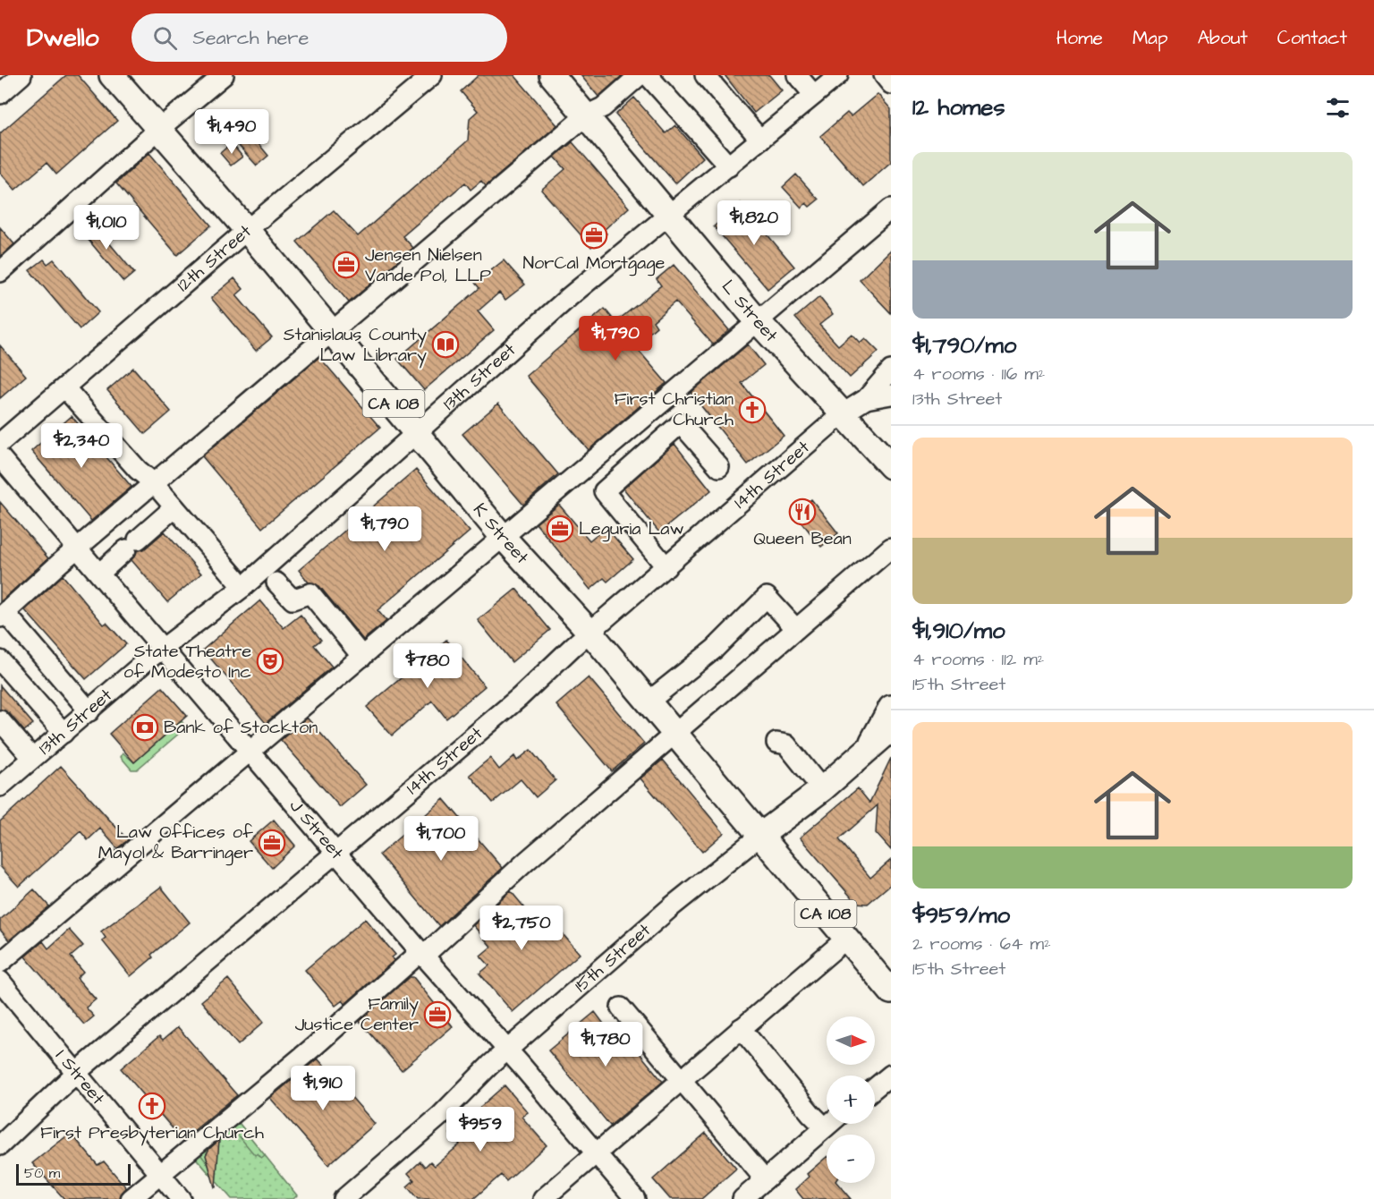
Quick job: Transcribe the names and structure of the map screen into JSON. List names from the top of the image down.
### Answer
{
  "streets": {
    "main road": [
      "L Street",
      "CA 108",
      "K Street",
      "15th Street"
    ],
    "street": [
      "12th Street",
      "13th Street",
      "14th Street",
      "J Street",
      "I Street"
    ]
  },
  "crossings": [
    ["12th Street", "K Street"],
    ["L Street", "13th Street"],
    ["L Street", "14th Street"],
    ["13th Street", "K Street"],
    ["13th Street", "J Street"],
    ["14th Street", "K Street"],
    ["14th Street", "J Street"],
    ["14th Street", "I Street"],
    ["K Street", "15th Street"],
    ["J Street", "15th Street"]
  ],
  "places": {
    "office": [
      "NorCal Mortgage",
      "Jensen Nielsen Vande Pol, LLP",
      "Leguria Law",
      "Law Offices of Mayol & Barringer",
      "Family Justice Center"
    ],
    "library": ["Stanislaus County Law Library"],
    "church": ["First Christian Church", "First Presbyterian Church"],
    "restaurant": ["Queen Bean"],
    "theatre": ["State Theatre of Modesto Inc"],
    "bank": ["Bank of Stockton"]
  },
  "scale_bar": "50 m",
  "north": "right",
  "page": {
    "header": "Dwello",
    "search": "Search here",
    "nav": [
      "Home",
      "Map",
      "About",
      "Contact"
    ],
    "heading": "12 homes",
    "price": [
      "$1,490",
      "$1,820",
      "$1,010",
      "$1,790",
      "$2,340",
      "$1,790",
      "$780",
      "$1,700",
      "$2,750",
      "$1,780",
      "$1,910",
      "$959"
    ],
    "list": [
      {
        "name": "$1,790/mo",
        "note": "4 rooms · 116 m² · 13th Street"
      },
      {
        "name": "$1,910/mo",
        "note": "4 rooms · 112 m² · 15th Street"
      },
      {
        "name": "$959/mo",
        "note": "2 rooms · 64 m² · 15th Street"
      }
    ],
    "map_buttons": ["+", "−"],
    "scale": "50 m"
  }
}
